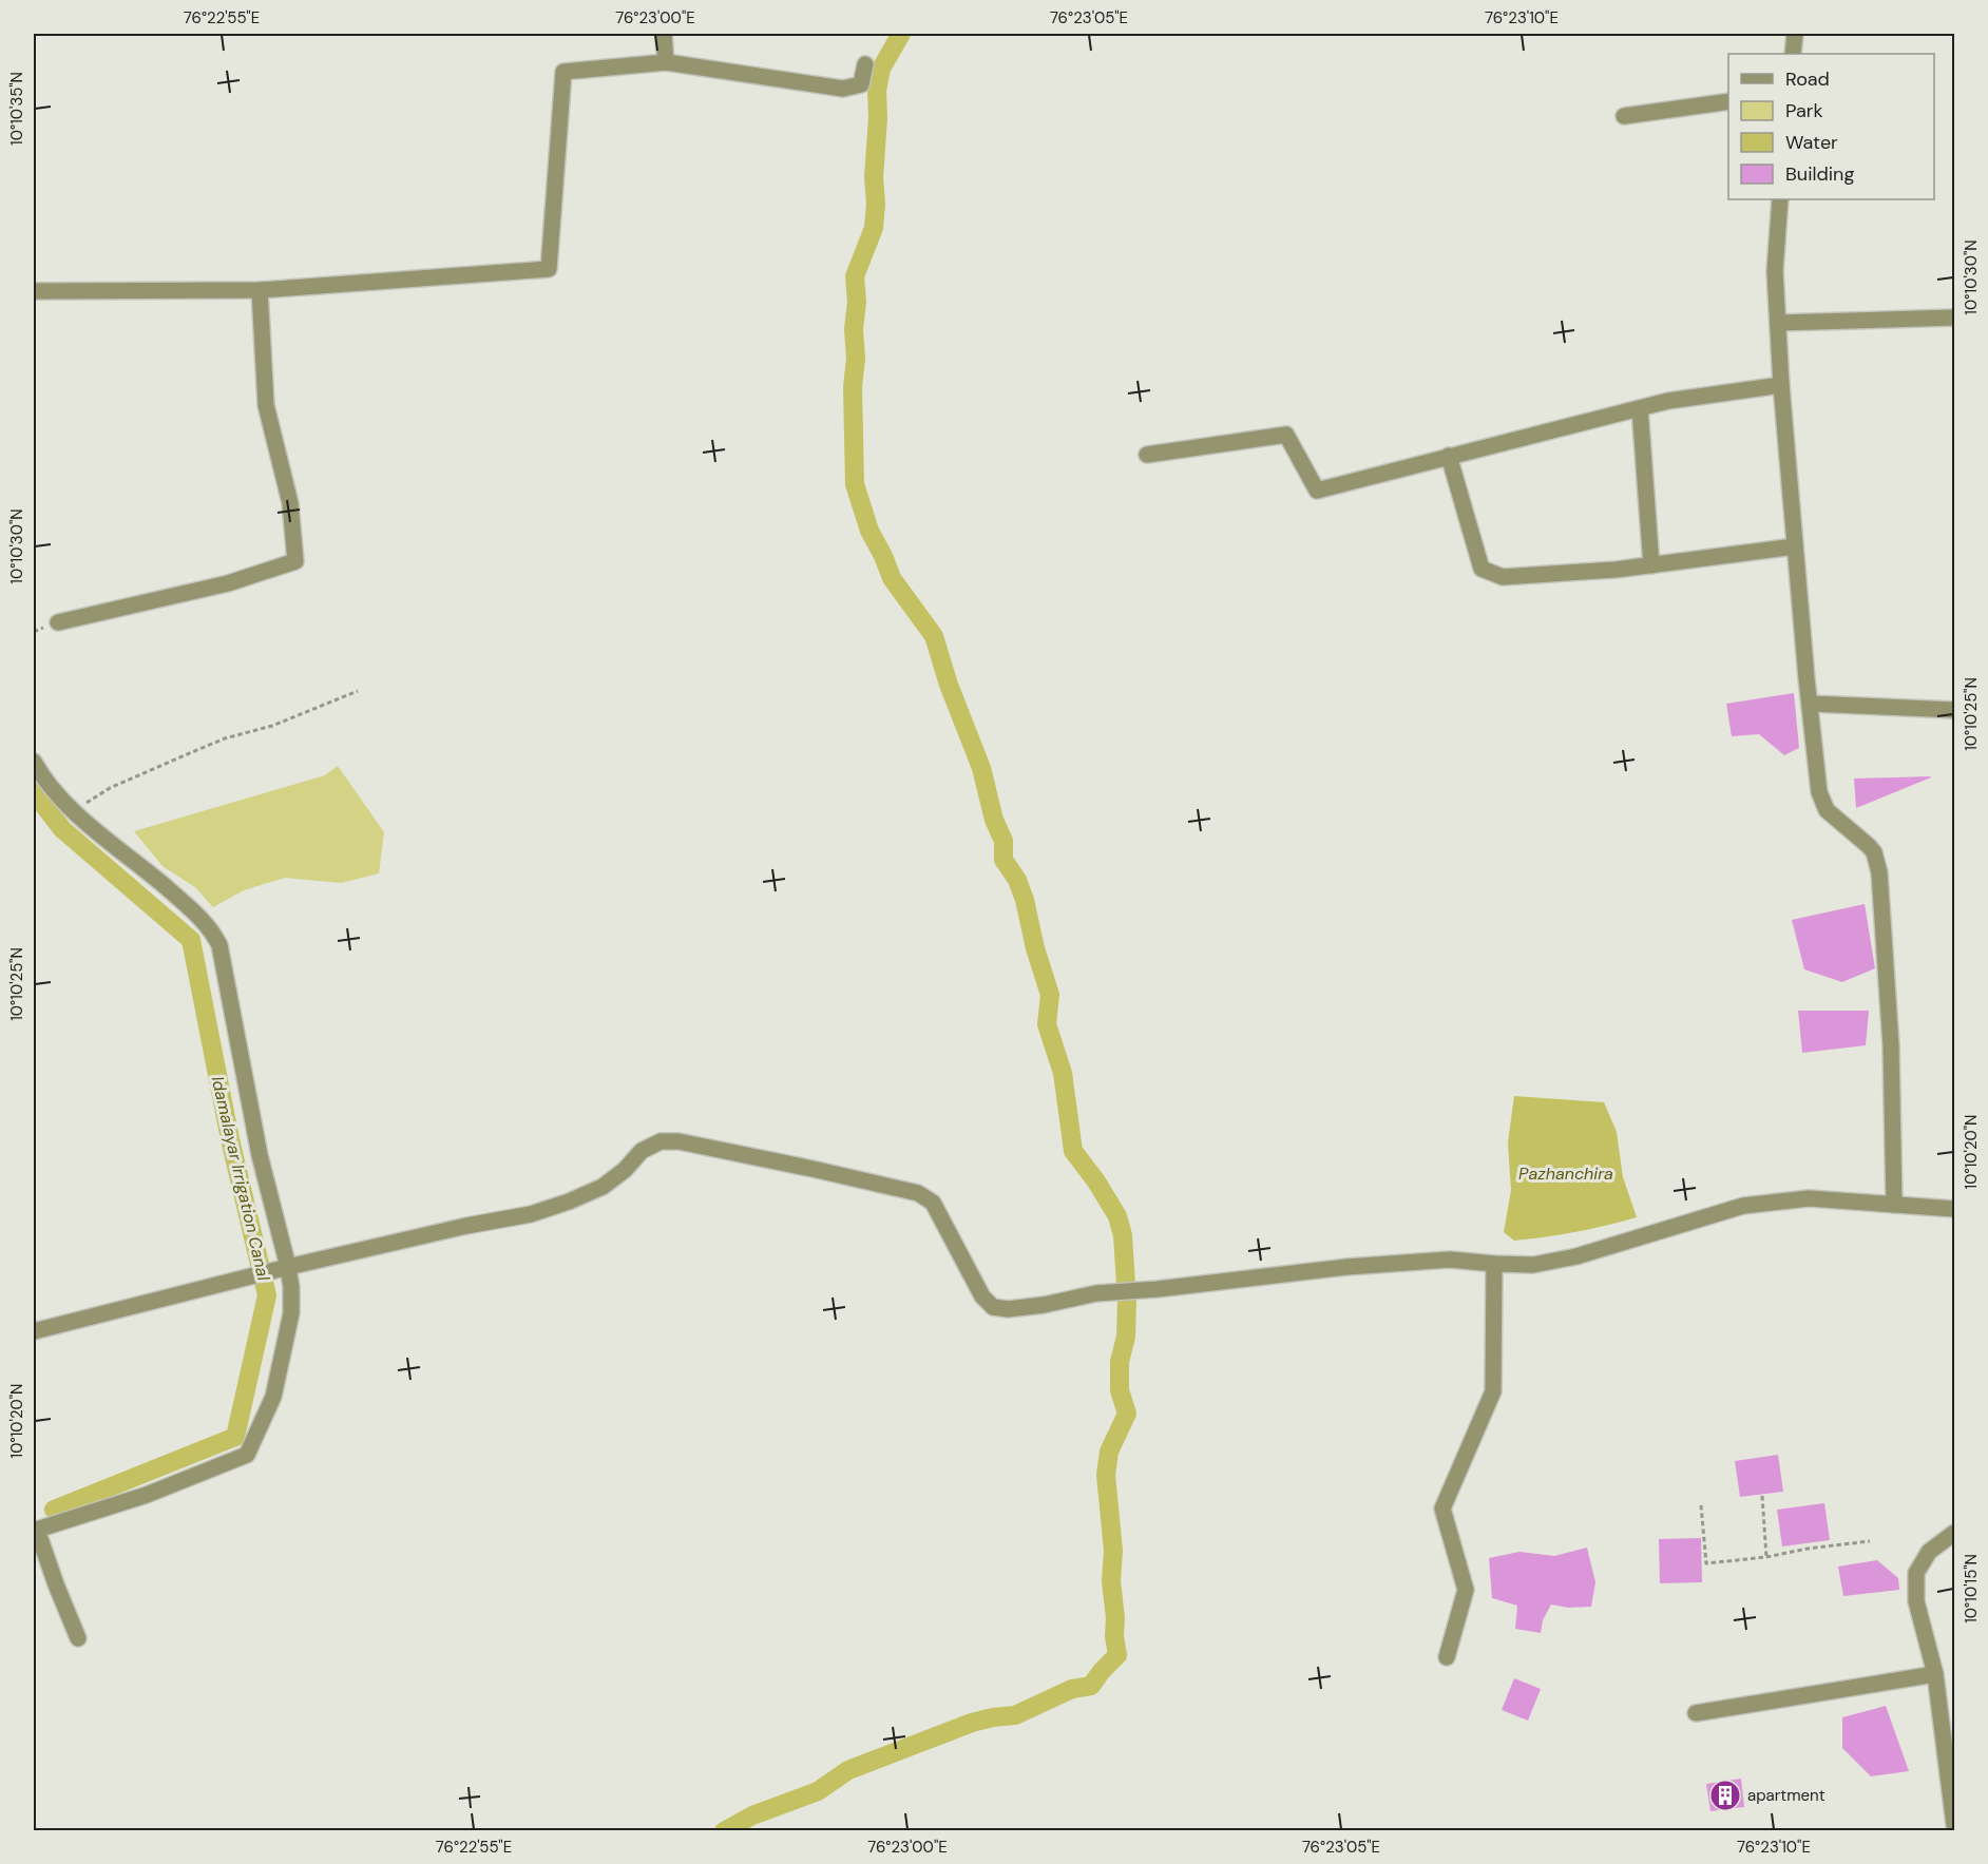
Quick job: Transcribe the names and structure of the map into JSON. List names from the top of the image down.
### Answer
{
  "water": ["Pazhanchira", "Idamalayar Irrigation Canal"],
  "places": {
    "building": ["apartment"]
  },
  "legend": [
    "Road",
    "Park",
    "Water",
    "Building"
  ],
  "coordinates": [
    "76°22'55\"E",
    "76°23'00\"E",
    "76°23'05\"E",
    "76°23'10\"E",
    "10°10'35\"N",
    "10°10'30\"N",
    "10°10'25\"N",
    "10°10'20\"N",
    "10°10'15\"N"
  ]
}
